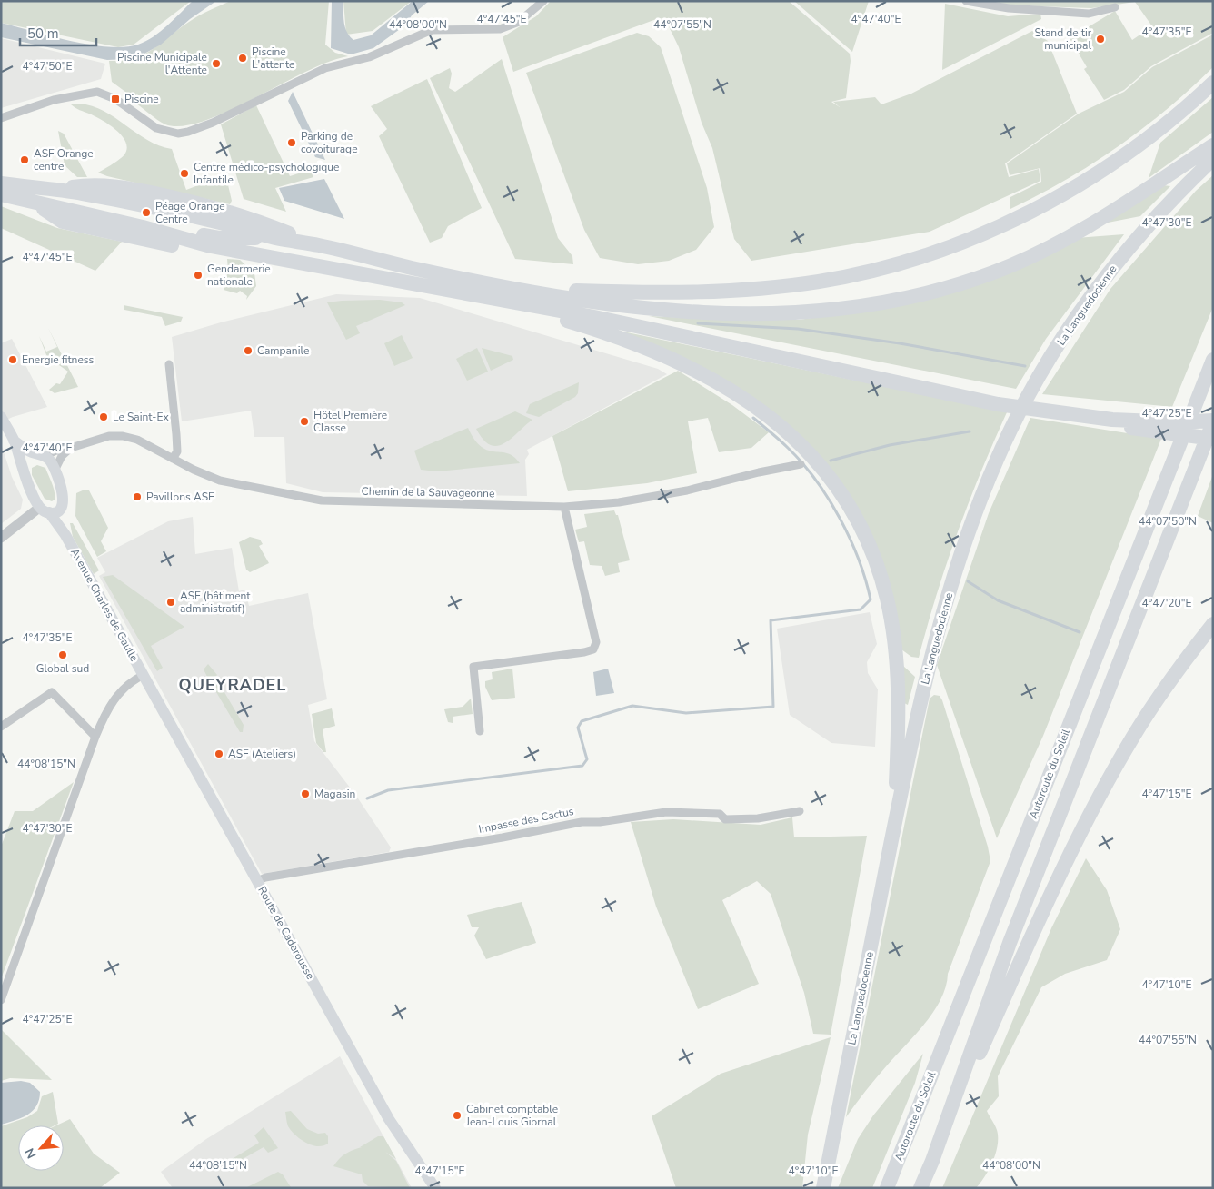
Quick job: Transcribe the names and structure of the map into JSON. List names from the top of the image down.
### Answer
{
  "streets": {
    "highway": ["La Languedocienne", "Autoroute du Soleil"],
    "main road": ["Avenue Charles de Gaulle", "Route de Caderousse"],
    "street": ["Chemin de la Sauvageonne", "Impasse des Cactus"]
  },
  "crossings": [
    ["Chemin de la Sauvageonne", "Avenue Charles de Gaulle"],
    ["Avenue Charles de Gaulle", "Route de Caderousse"],
    ["Impasse des Cactus", "Route de Caderousse"]
  ],
  "districts": ["QUEYRADEL"],
  "places": {
    "other": [
      "Stand de tir municipal",
      "Piscine L'attente",
      "Piscine Municipale l'Attente",
      "Parking de covoiturage",
      "ASF Orange centre",
      "Centre médico-psychologique Infantile",
      "Péage Orange Centre",
      "Gendarmerie nationale",
      "Campanile",
      "Energie fitness",
      "Le Saint-Ex",
      "Hôtel Première Classe",
      "Pavillons ASF",
      "ASF (bâtiment administratif)",
      "Global sud",
      "ASF (Ateliers)",
      "Magasin",
      "Cabinet comptable Jean-Louis Giornal"
    ],
    "transit": ["Piscine"]
  },
  "scale_bar": "50 m",
  "north": "bottom left",
  "coordinates": [
    "4°47'45\"E",
    "4°47'40\"E",
    "44°08'00\"N",
    "44°07'55\"N",
    "4°47'35\"E",
    "4°47'50\"E",
    "4°47'30\"E",
    "4°47'25\"E",
    "44°07'50\"N",
    "4°47'20\"E",
    "44°08'15\"N",
    "4°47'15\"E",
    "4°47'10\"E"
  ]
}
